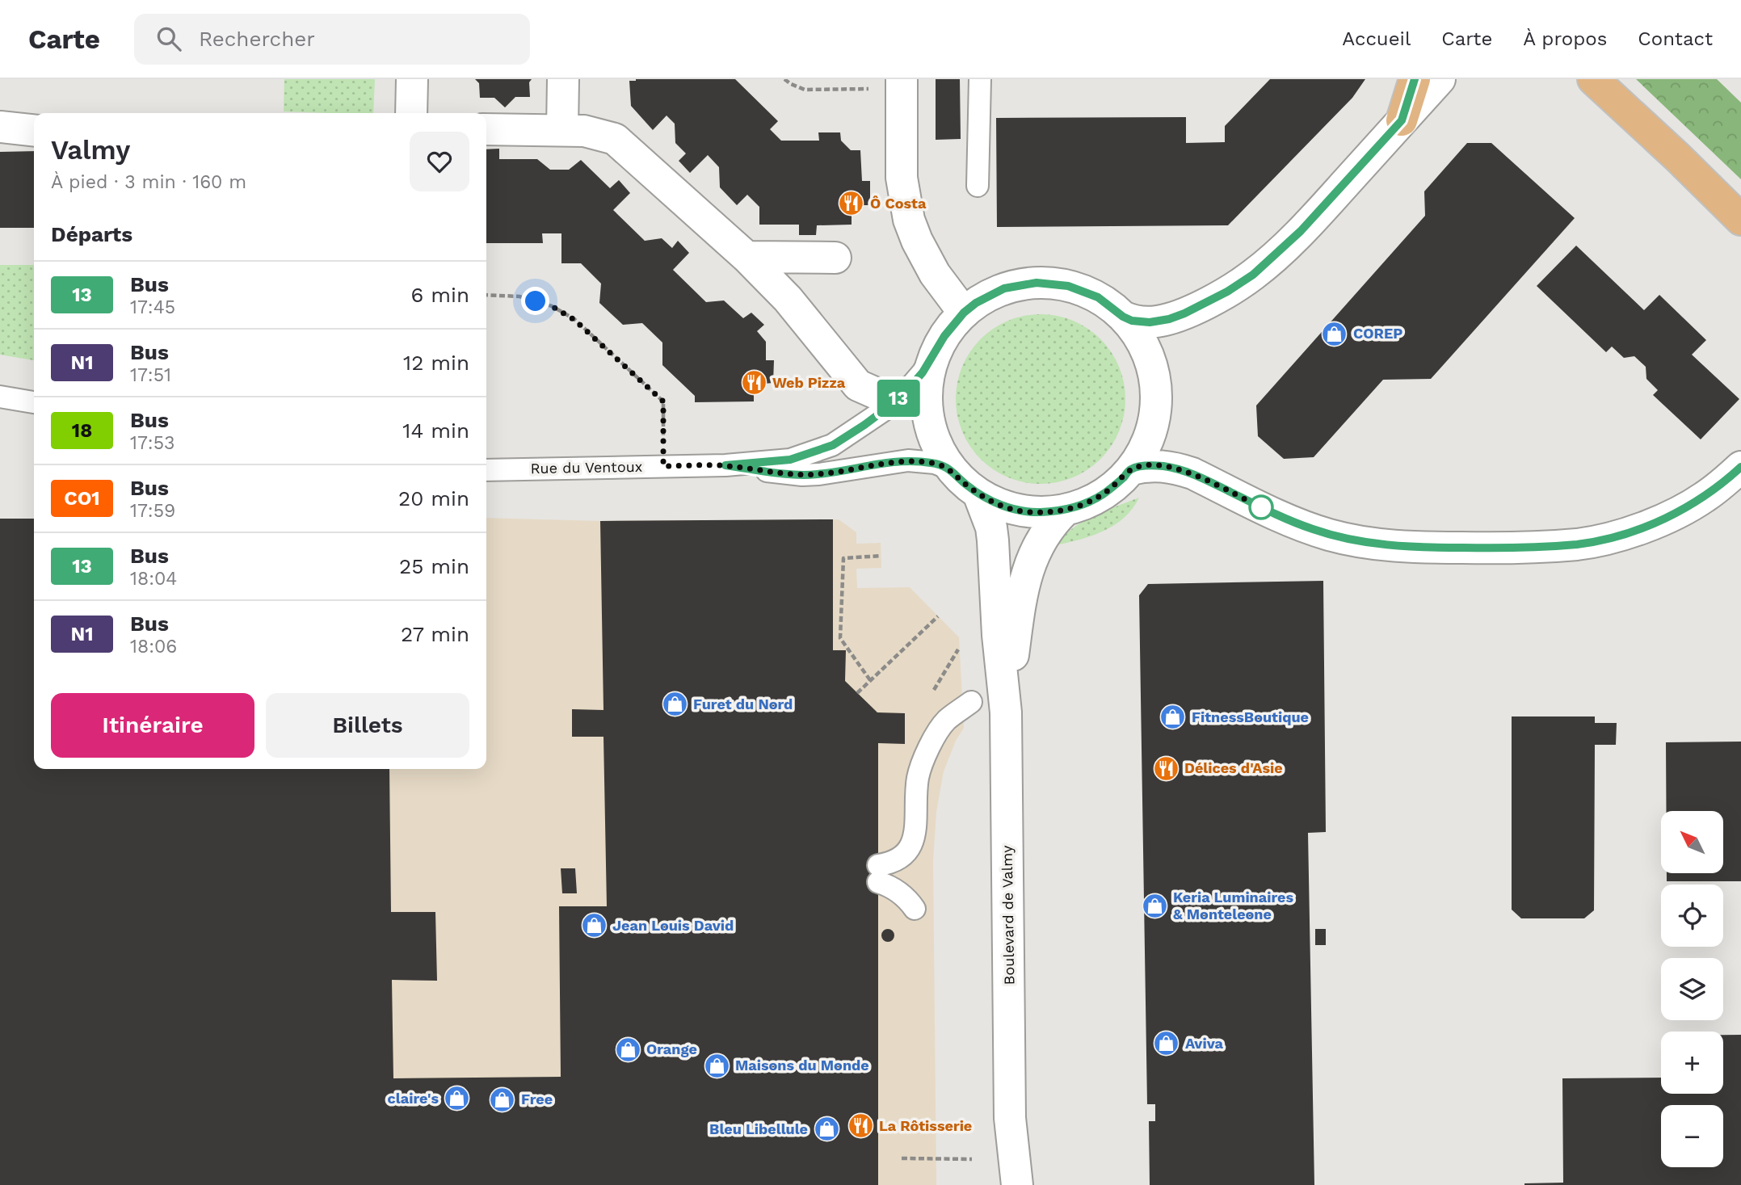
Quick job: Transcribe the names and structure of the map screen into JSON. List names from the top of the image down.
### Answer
{
  "streets": {
    "street": ["Boulevard de Valmy"],
    "lane": ["Rue du Ventoux"]
  },
  "places": {
    "restaurant": [
      "Ô Costa",
      "Web Pizza",
      "Délices d'Asie",
      "La Rôtisserie"
    ],
    "shop": [
      "COREP",
      "Furet du Nord",
      "FitnessBoutique",
      "Keria Luminaires & Monteleone",
      "Jean Louis David",
      "Aviva",
      "Orange",
      "Maisons du Monde",
      "claire's",
      "Free",
      "Bleu Libellule"
    ]
  },
  "lines": ["bus line 13"],
  "north": "top left",
  "page": {
    "header": "Carte",
    "search": "Rechercher",
    "nav": [
      "Accueil",
      "Carte",
      "À propos",
      "Contact"
    ],
    "on_map": "13",
    "heading": [
      ["Valmy", "À pied · 3 min · 160 m"],
      "Départs"
    ],
    "list": [
      {
        "mark": "13",
        "name": "Bus",
        "note": "17:45",
        "value": "6 min"
      },
      {
        "mark": "N1",
        "name": "Bus",
        "note": "17:51",
        "value": "12 min"
      },
      {
        "mark": "18",
        "name": "Bus",
        "note": "17:53",
        "value": "14 min"
      },
      {
        "mark": "CO1",
        "name": "Bus",
        "note": "17:59",
        "value": "20 min"
      },
      {
        "mark": "13",
        "name": "Bus",
        "note": "18:04",
        "value": "25 min"
      },
      {
        "mark": "N1",
        "name": "Bus",
        "note": "18:06",
        "value": "27 min"
      }
    ],
    "buttons": ["Itinéraire", "Billets"],
    "map_buttons": ["+", "−"]
  }
}
